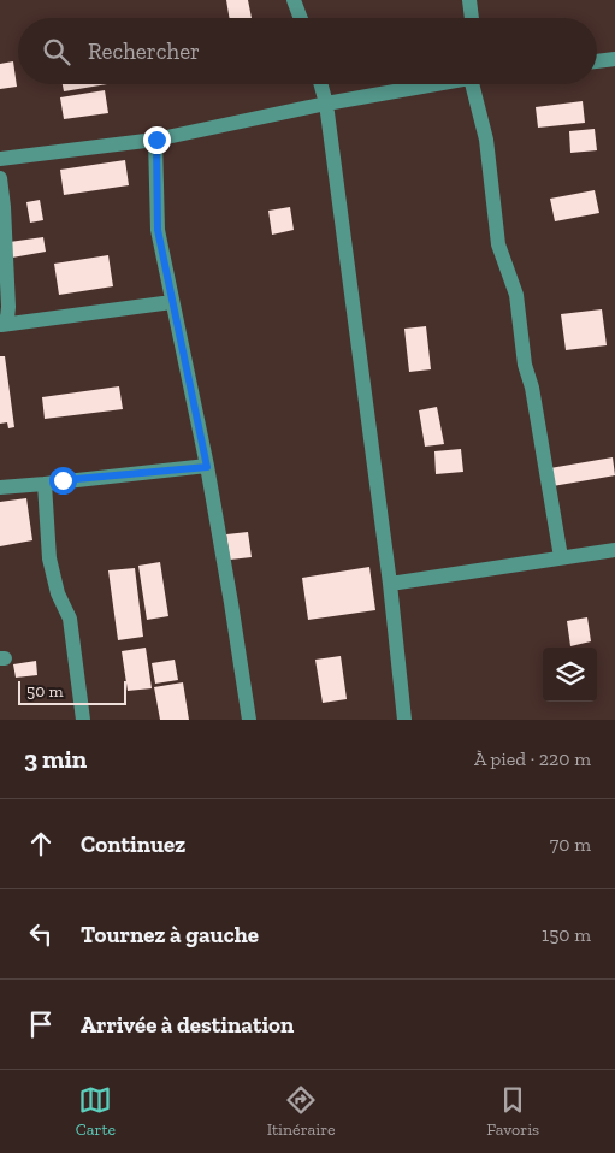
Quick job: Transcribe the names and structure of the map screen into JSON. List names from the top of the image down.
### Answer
{
  "scale_bar": "50 m",
  "page": {
    "search": "Rechercher",
    "scale": "50 m",
    "heading": ["3 min", "À pied · 220 m"],
    "list": [
      ["Continuez", "70 m"],
      ["Tournez à gauche", "150 m"],
      "Arrivée à destination"
    ],
    "nav": ["Carte", "Itinéraire", "Favoris"]
  }
}
